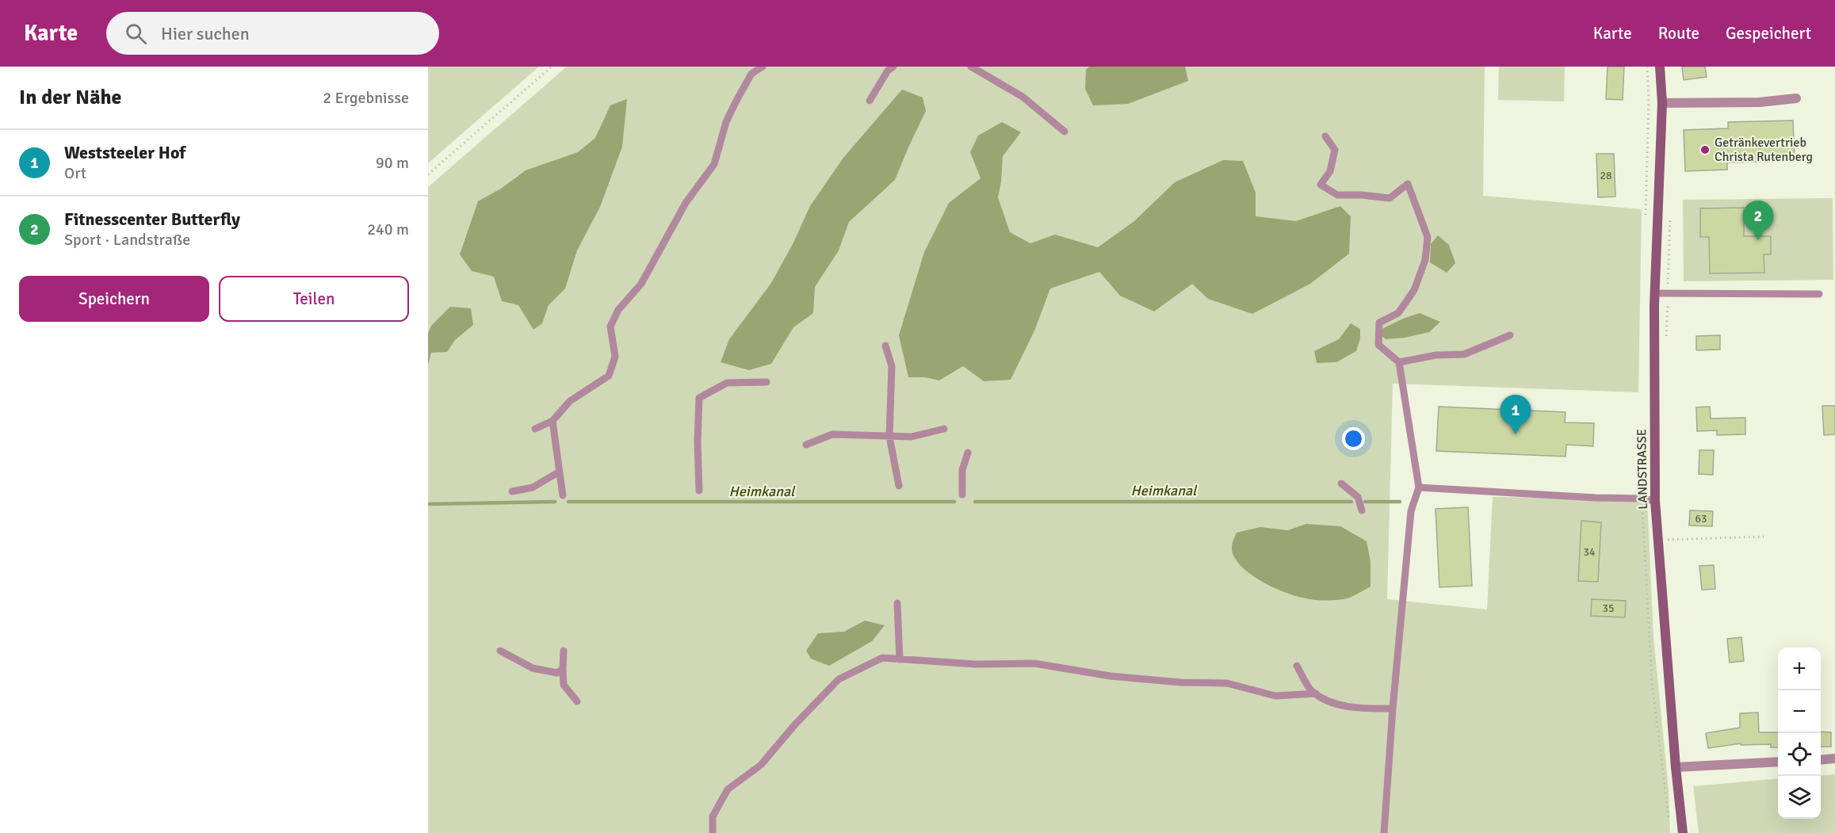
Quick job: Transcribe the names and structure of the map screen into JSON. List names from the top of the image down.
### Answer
{
  "streets": {
    "street": ["LANDSTRASSE"]
  },
  "water": ["Heimkanal"],
  "places": ["Getränkevertrieb Christa Rutenberg"],
  "house_numbers": [
    "28",
    "63",
    "34",
    "35"
  ],
  "page": {
    "header": "Karte",
    "search": "Hier suchen",
    "nav": ["Karte", "Route", "Gespeichert"],
    "heading": ["In der Nähe", "2 Ergebnisse"],
    "list": [
      {
        "mark": "1",
        "name": "Weststeeler Hof",
        "note": "Ort",
        "value": "90 m"
      },
      {
        "mark": "2",
        "name": "Fitnesscenter Butterfly",
        "note": "Sport · Landstraße",
        "value": "240 m"
      }
    ],
    "pins": ["2", "1"],
    "buttons": ["Speichern", "Teilen"],
    "map_buttons": ["+", "−"]
  }
}
